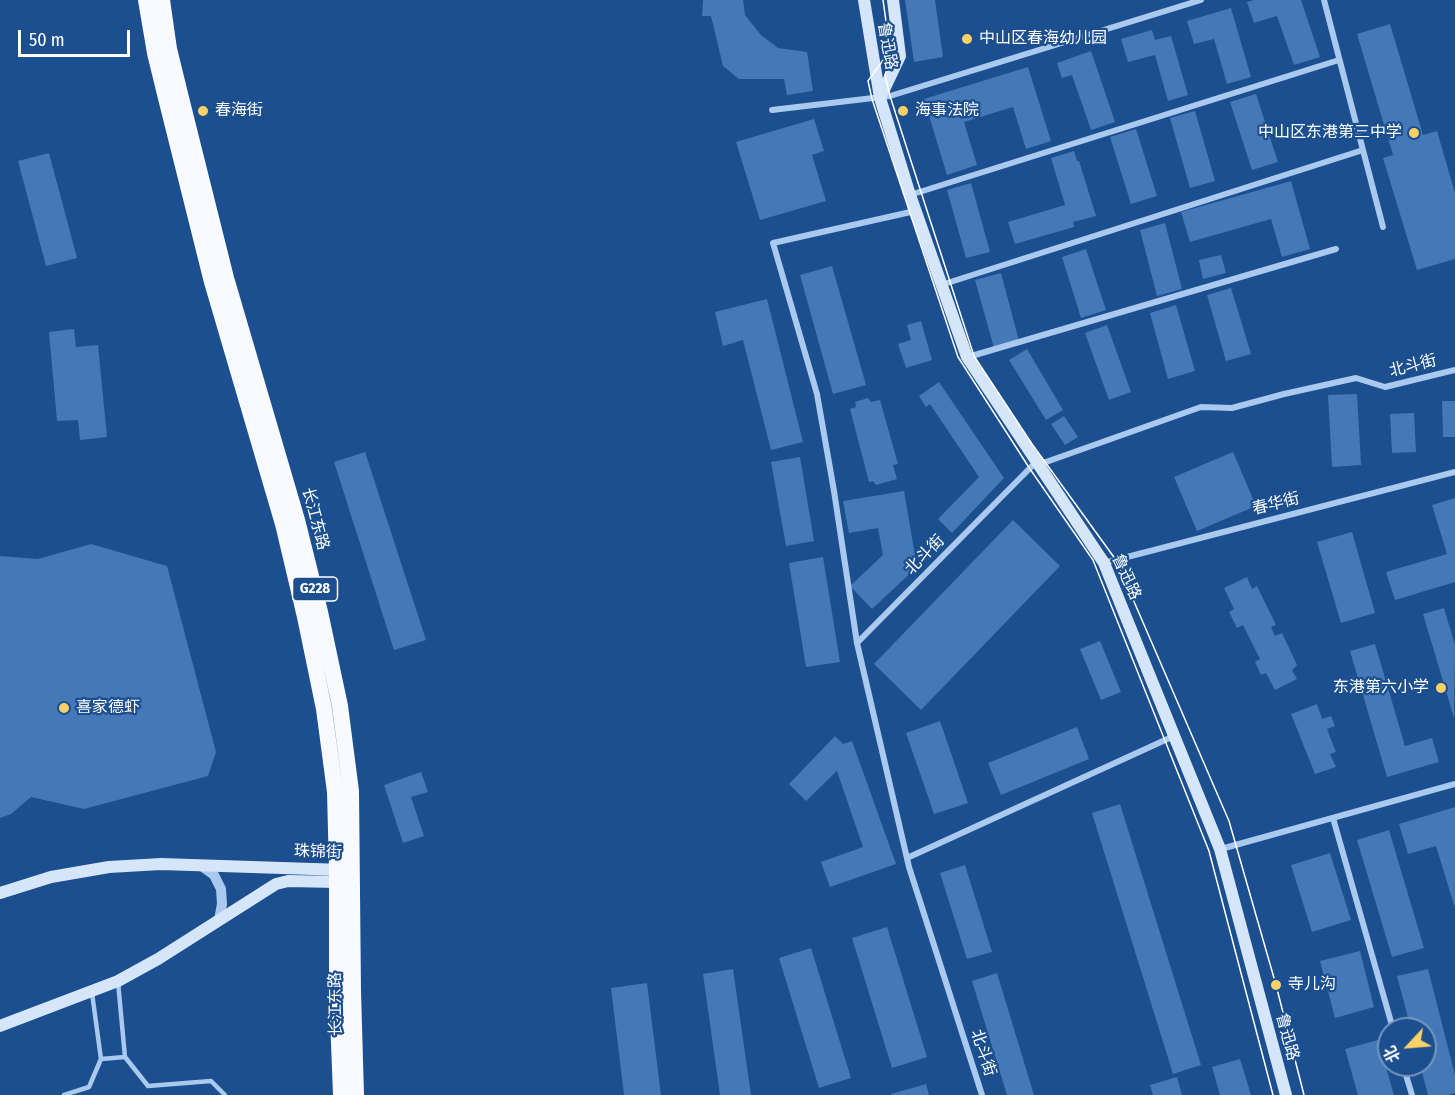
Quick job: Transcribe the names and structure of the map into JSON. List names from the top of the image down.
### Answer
{
  "streets": {
    "highway": ["长江东路", "G228"],
    "main road": ["鲁迅路", "珠锦街"],
    "street": ["北斗街", "春华街"]
  },
  "crossings": [
    ["鲁迅路", "北斗街"],
    ["鲁迅路", "春华街"],
    ["长江东路", "珠锦街"]
  ],
  "places": [
    "中山区春海幼儿园",
    "春海街",
    "海事法院",
    "中山区东港第三中学",
    "东港第六小学",
    "喜家德虾",
    "寺儿沟"
  ],
  "scale_bar": "50 m",
  "north": "bottom left"
}
